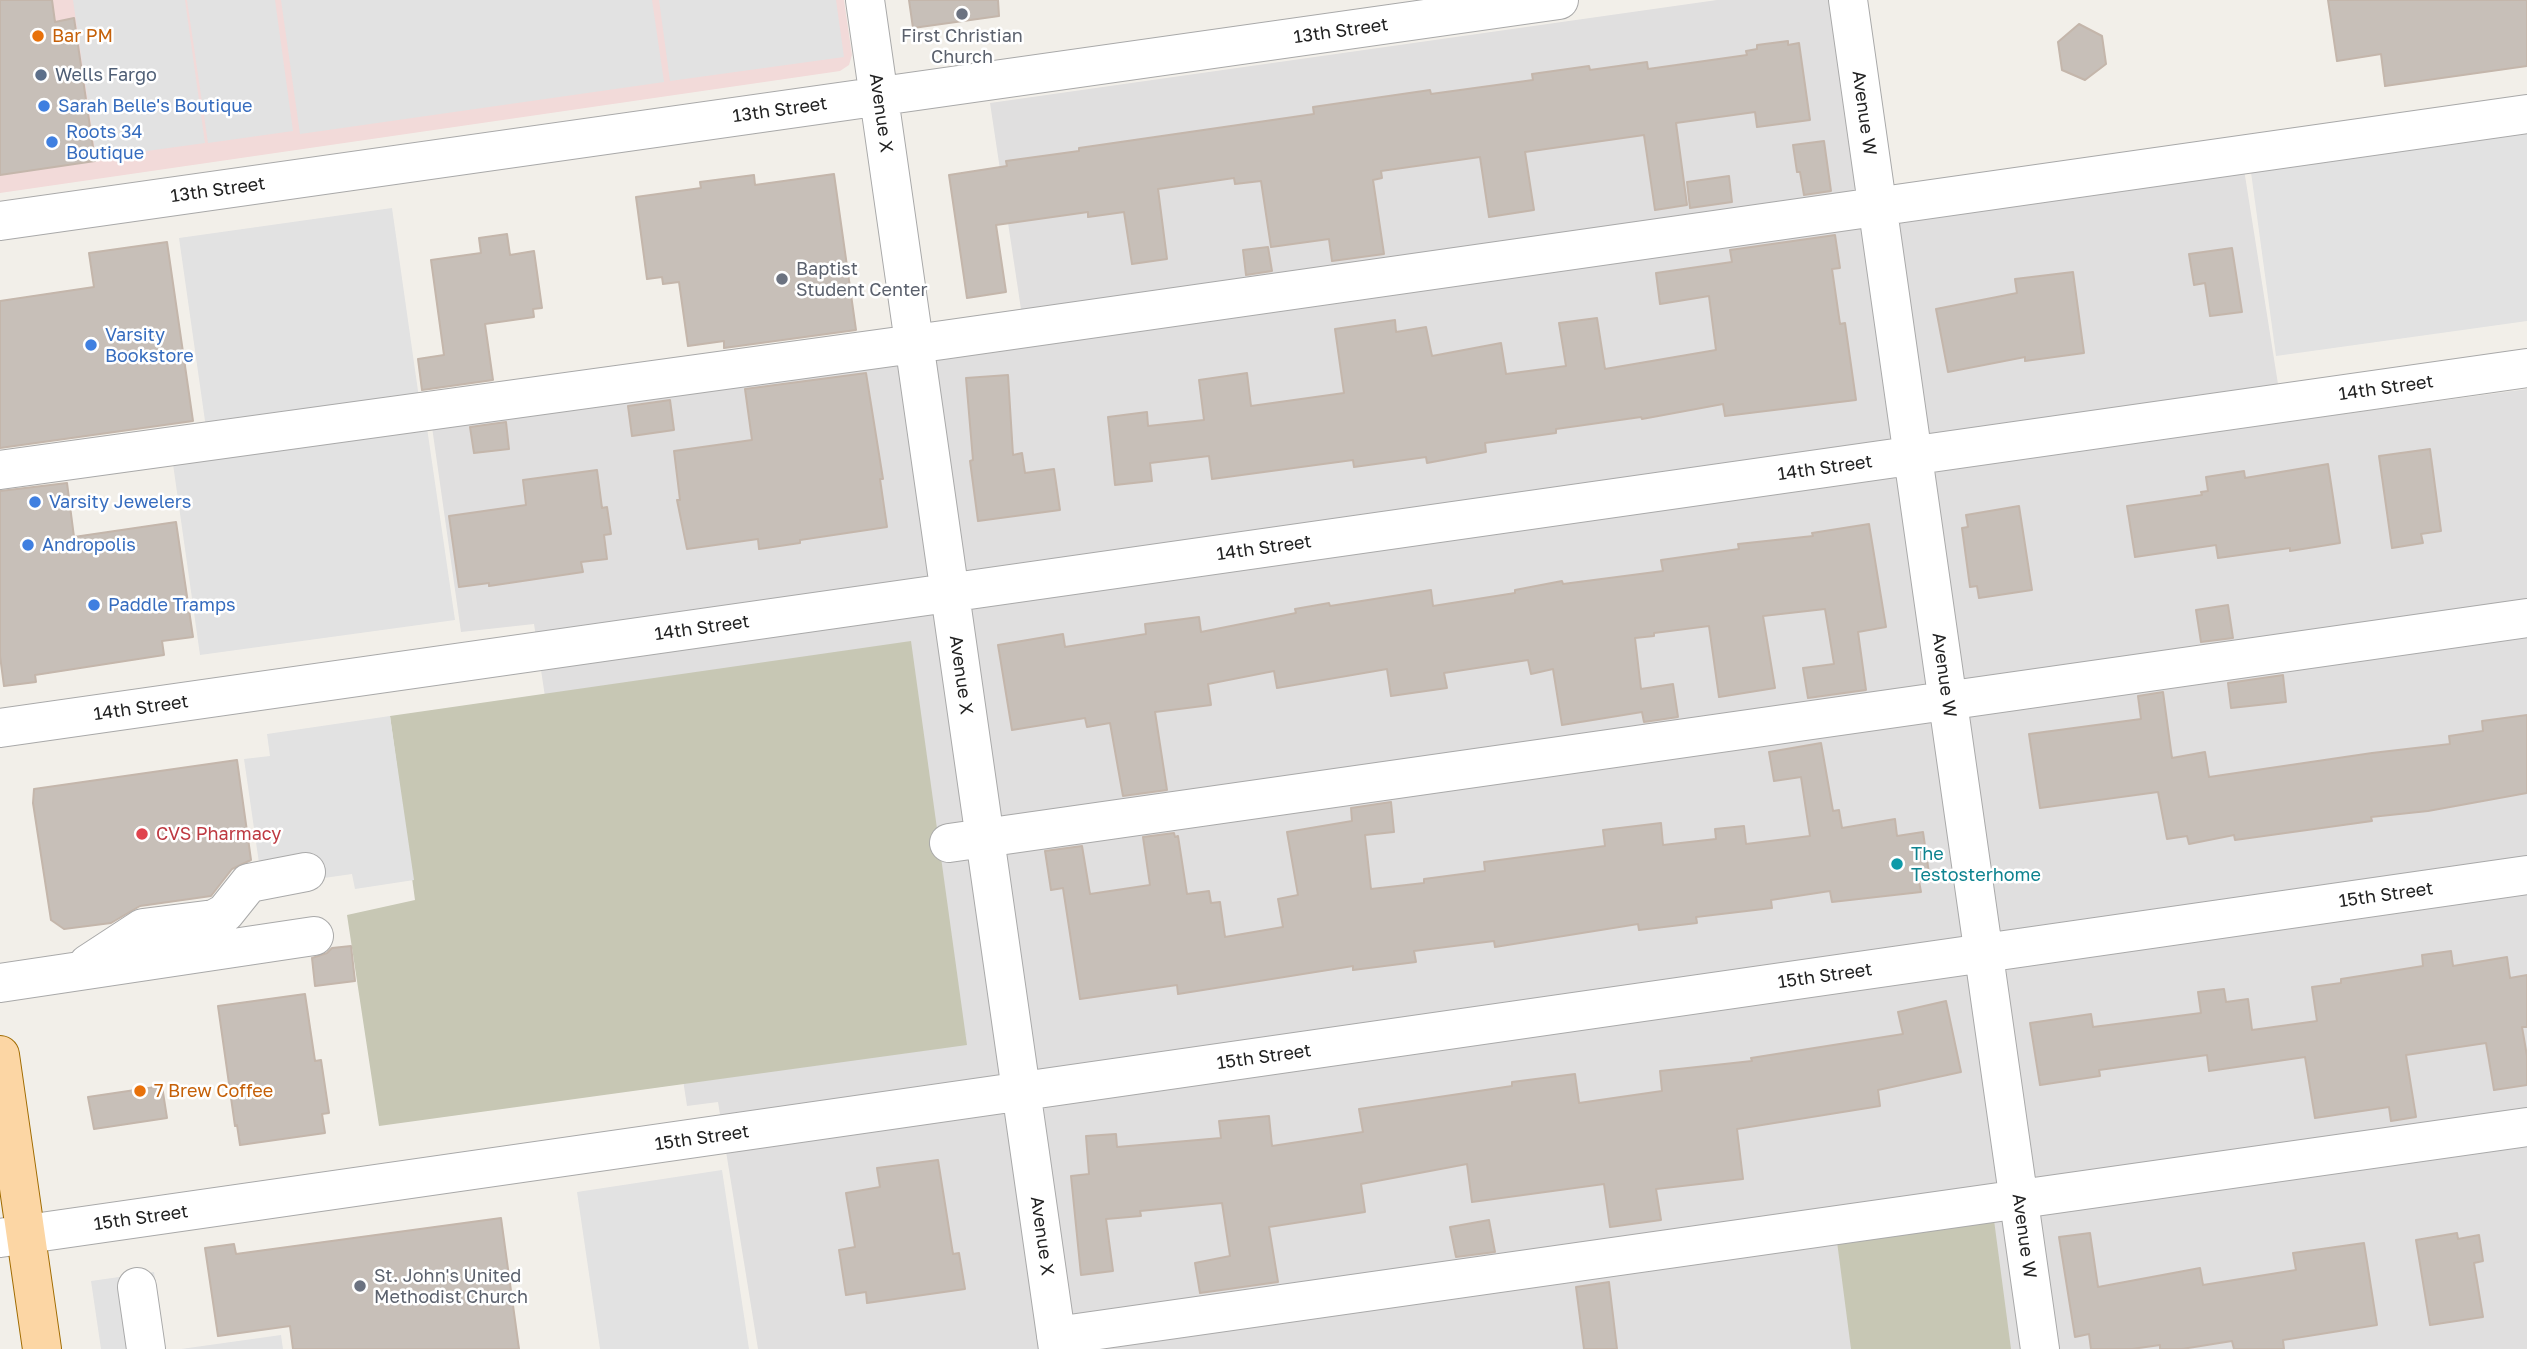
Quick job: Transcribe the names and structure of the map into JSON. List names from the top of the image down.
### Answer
{
  "streets": {
    "street": [
      "13th Street",
      "Avenue X",
      "Avenue W",
      "14th Street",
      "15th Street"
    ]
  },
  "crossings": [
    ["13th Street", "Avenue X"],
    ["Avenue X", "14th Street"],
    ["Avenue X", "15th Street"],
    ["Avenue W", "14th Street"],
    ["Avenue W", "15th Street"]
  ],
  "places": [
    "First Christian Church",
    "Bar PM",
    "Wells Fargo",
    "Sarah Belle's Boutique",
    "Roots 34 Boutique",
    "Baptist Student Center",
    "Varsity Bookstore",
    "Varsity Jewelers",
    "Andropolis",
    "Paddle Tramps",
    "CVS Pharmacy",
    "The Testosterhome",
    "7 Brew Coffee",
    "St. John's United Methodist Church"
  ]
}
